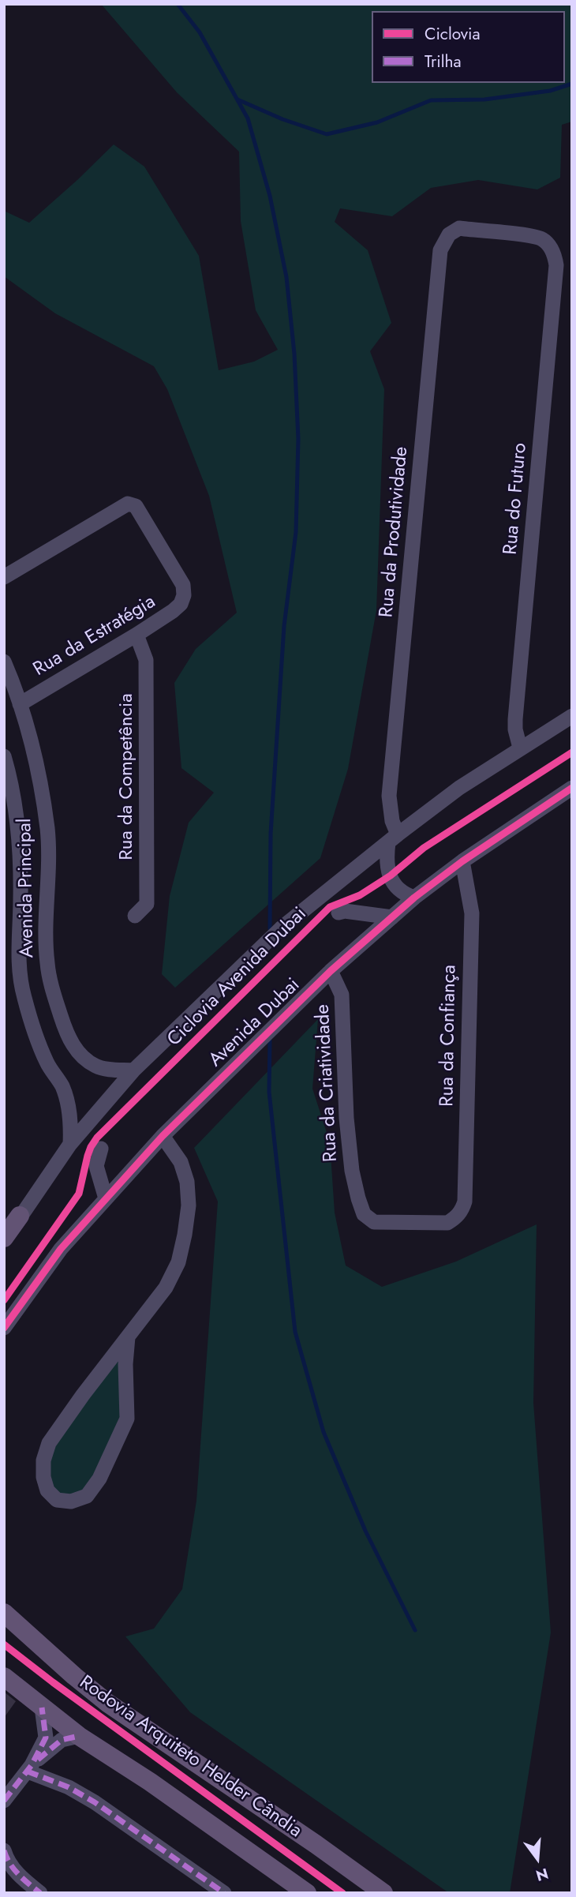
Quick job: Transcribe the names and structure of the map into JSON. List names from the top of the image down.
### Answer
{
  "streets": {
    "main road": ["Rodovia Arquiteto Helder Cândia"],
    "street": [
      "Rua do Futuro",
      "Rua da Produtividade",
      "Rua da Estratégia",
      "Rua da Competência",
      "Avenida Principal",
      "Avenida Dubai",
      "Rua da Confiança",
      "Rua da Criatividade"
    ],
    "cycle path": ["Ciclovia Avenida Dubai"]
  },
  "crossings": [
    ["Rua do Futuro", "Rua da Produtividade"],
    ["Rua da Produtividade", "Avenida Dubai"],
    ["Rua da Estratégia", "Rua da Competência"],
    ["Rua da Estratégia", "Avenida Principal"],
    ["Avenida Dubai", "Rua da Confiança"],
    ["Avenida Dubai", "Rua da Criatividade"],
    ["Rua da Confiança", "Rua da Criatividade"]
  ],
  "legend": ["Ciclovia", "Trilha"],
  "north": "bottom"
}
